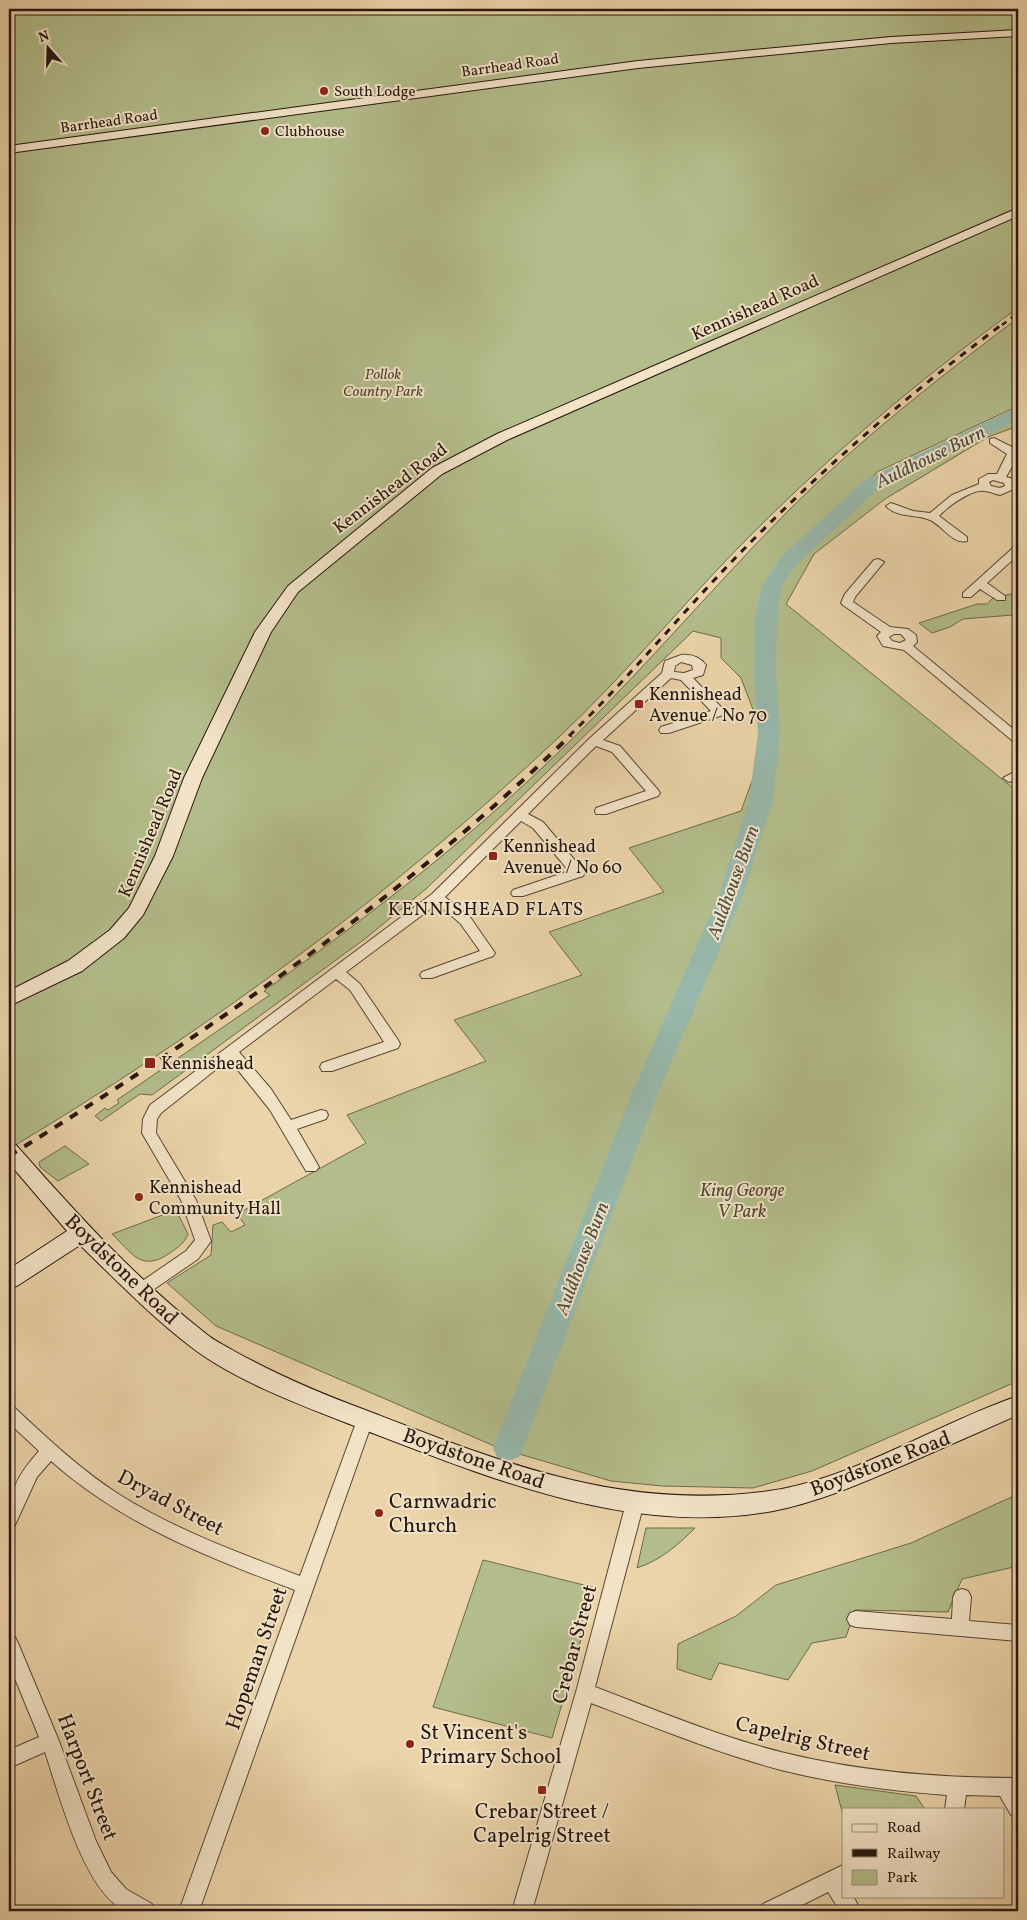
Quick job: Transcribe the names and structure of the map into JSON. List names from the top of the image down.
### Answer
{
  "streets": {
    "main road": ["Barrhead Road", "Boydstone Road"],
    "street": [
      "Kennishead Road",
      "Dryad Street",
      "Crebar Street",
      "Hopeman Street",
      "Capelrig Street",
      "Harport Street"
    ]
  },
  "crossings": [
    ["Boydstone Road", "Crebar Street"],
    ["Boydstone Road", "Hopeman Street"],
    ["Dryad Street", "Hopeman Street"],
    ["Crebar Street", "Capelrig Street"]
  ],
  "districts": ["KENNISHEAD FLATS"],
  "water": ["Auldhouse Burn"],
  "parks": ["Pollok Country Park", "King George V Park"],
  "places": {
    "other": [
      "South Lodge",
      "Clubhouse",
      "Kennishead Community Hall",
      "Carnwadric Church",
      "St Vincent's Primary School"
    ],
    "transit": [
      "Kennishead Avenue / No 70",
      "Kennishead Avenue / No 60",
      "Kennishead",
      "Crebar Street / Capelrig Street"
    ]
  },
  "legend": ["Road", "Railway", "Park"],
  "north": "top"
}
